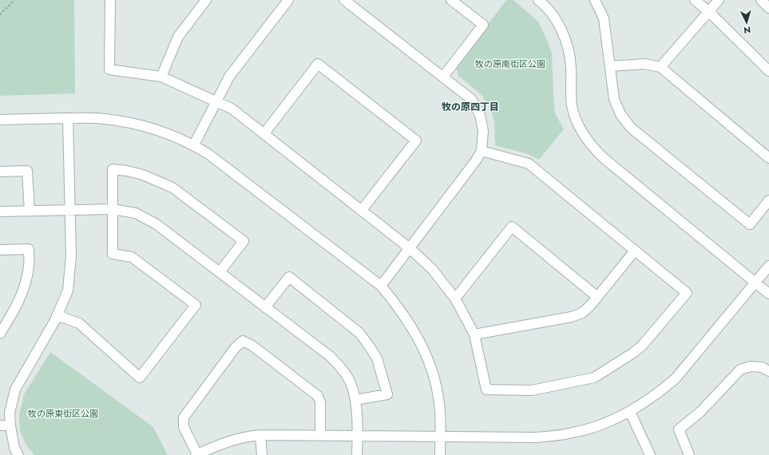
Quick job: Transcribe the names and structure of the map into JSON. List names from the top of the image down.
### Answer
{
  "districts": ["牧の原四丁目"],
  "parks": ["牧の原南街区公園", "牧の原東街区公園"],
  "north": "bottom"
}
